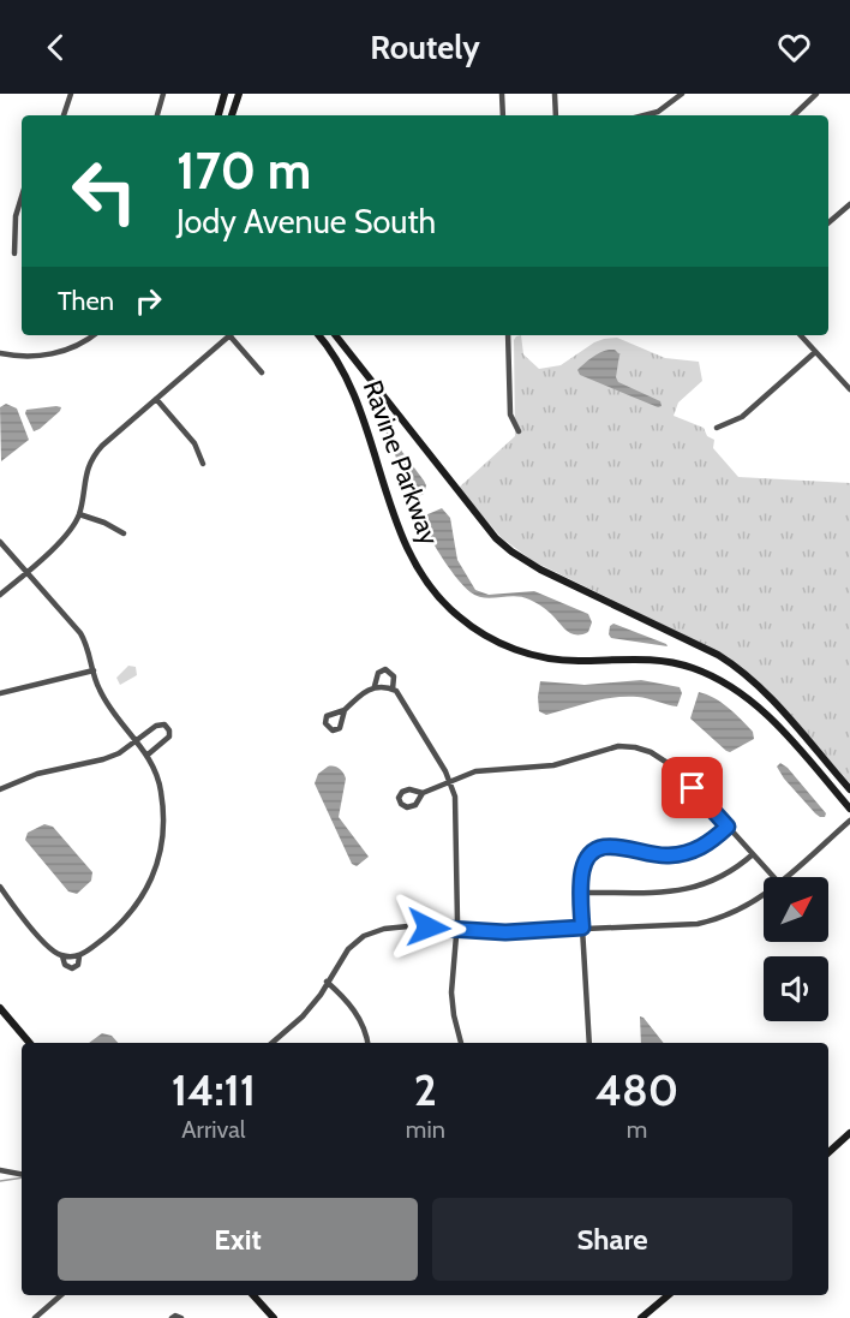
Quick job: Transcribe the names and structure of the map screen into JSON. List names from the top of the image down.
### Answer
{
  "streets": {
    "street": ["Ravine Parkway"]
  },
  "north": "top right",
  "page": {
    "header": "Routely",
    "turn": ["170 m", "Jody Avenue South"],
    "then": "Then",
    "eta": [
      "14:11",
      "Arrival",
      "2",
      "min",
      "480",
      "m"
    ],
    "buttons": ["Exit", "Share"]
  }
}
